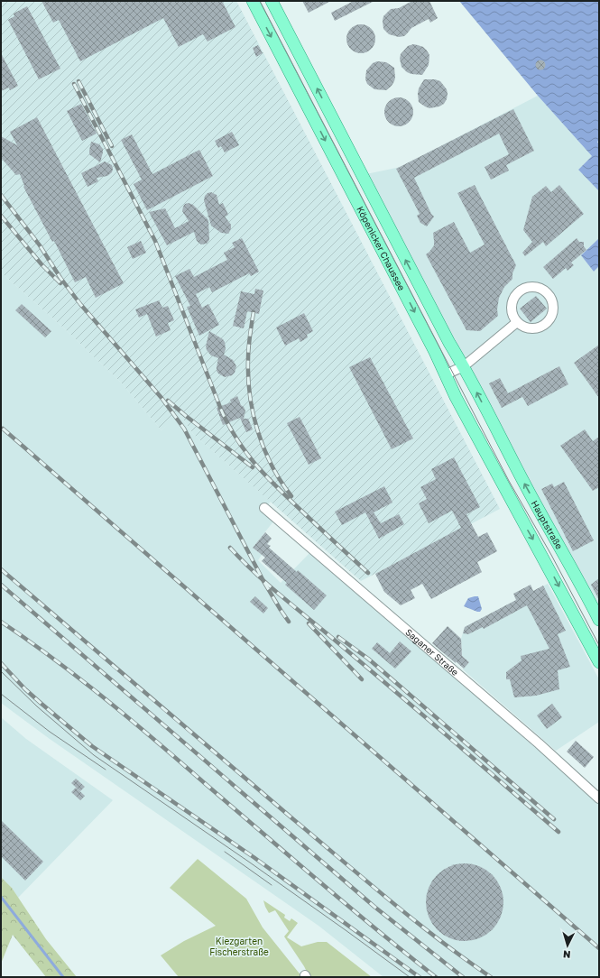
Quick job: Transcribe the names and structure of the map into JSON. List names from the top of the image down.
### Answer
{
  "streets": {
    "main road": ["Köpenicker Chaussee", "Hauptstraße"],
    "street": ["Saganer Straße"]
  },
  "crossings": [
    ["Köpenicker Chaussee", "Hauptstraße"]
  ],
  "one_way": ["Hauptstraße"],
  "parks": ["Kiezgarten Fischerstraße"],
  "north": "bottom"
}
